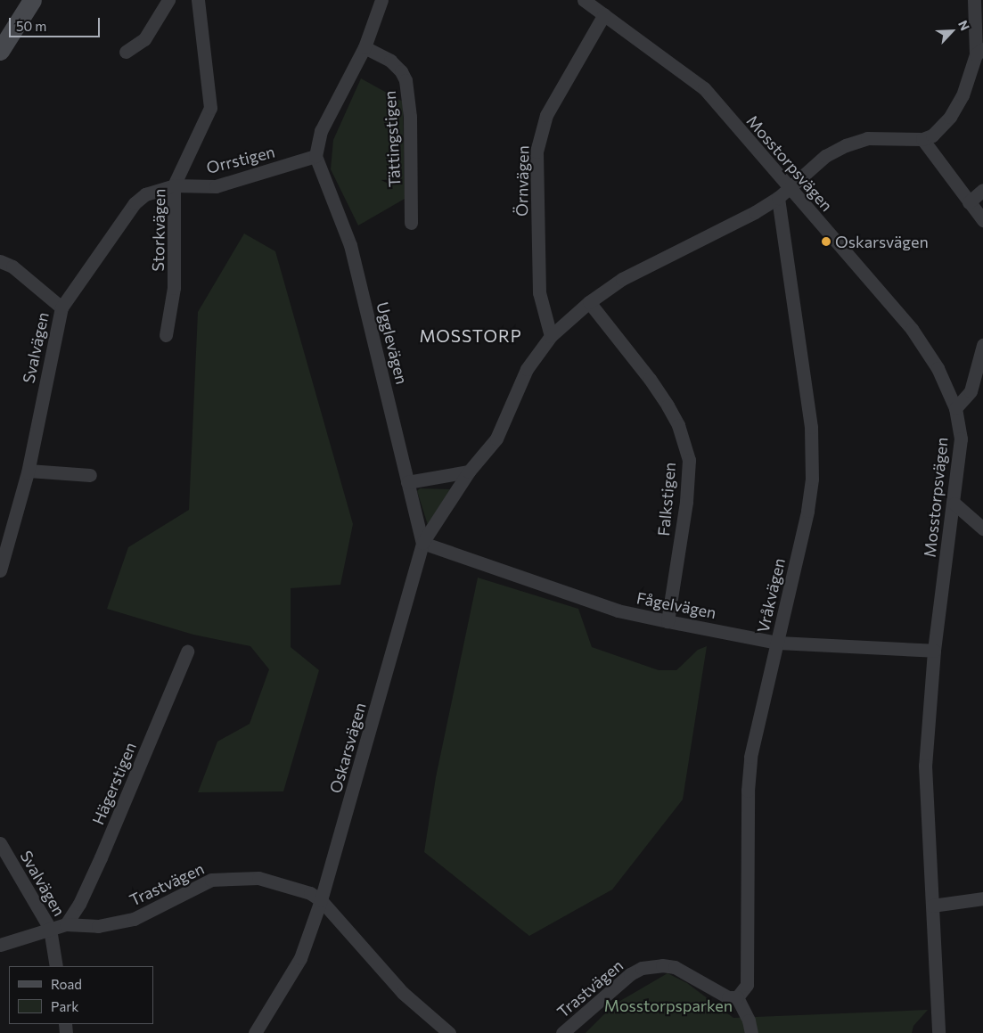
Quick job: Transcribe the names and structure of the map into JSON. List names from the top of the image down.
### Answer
{
  "streets": {
    "street": [
      "Tättingstigen",
      "Orrstigen",
      "Mosstorpsvägen",
      "Örnvägen",
      "Storkvägen",
      "Ugglevägen",
      "Svalvägen",
      "Falkstigen",
      "Vråkvägen",
      "Fågelvägen",
      "Oskarsvägen",
      "Hägerstigen",
      "Trastvägen"
    ]
  },
  "crossings": [
    ["Orrstigen", "Storkvägen"],
    ["Orrstigen", "Ugglevägen"],
    ["Orrstigen", "Svalvägen"],
    ["Mosstorpsvägen", "Örnvägen"],
    ["Mosstorpsvägen", "Fågelvägen"],
    ["Mosstorpsvägen", "Oskarsvägen"],
    ["Örnvägen", "Oskarsvägen"],
    ["Ugglevägen", "Fågelvägen"],
    ["Ugglevägen", "Oskarsvägen"],
    ["Svalvägen", "Trastvägen"],
    ["Falkstigen", "Fågelvägen"],
    ["Falkstigen", "Oskarsvägen"],
    ["Vråkvägen", "Fågelvägen"],
    ["Vråkvägen", "Oskarsvägen"],
    ["Vråkvägen", "Trastvägen"],
    ["Fågelvägen", "Oskarsvägen"],
    ["Oskarsvägen", "Trastvägen"],
    ["Hägerstigen", "Trastvägen"]
  ],
  "districts": ["MOSSTORP"],
  "parks": ["Mosstorpsparken"],
  "places": ["Oskarsvägen"],
  "legend": ["Road", "Park"],
  "scale_bar": "50 m",
  "north": "top right"
}
